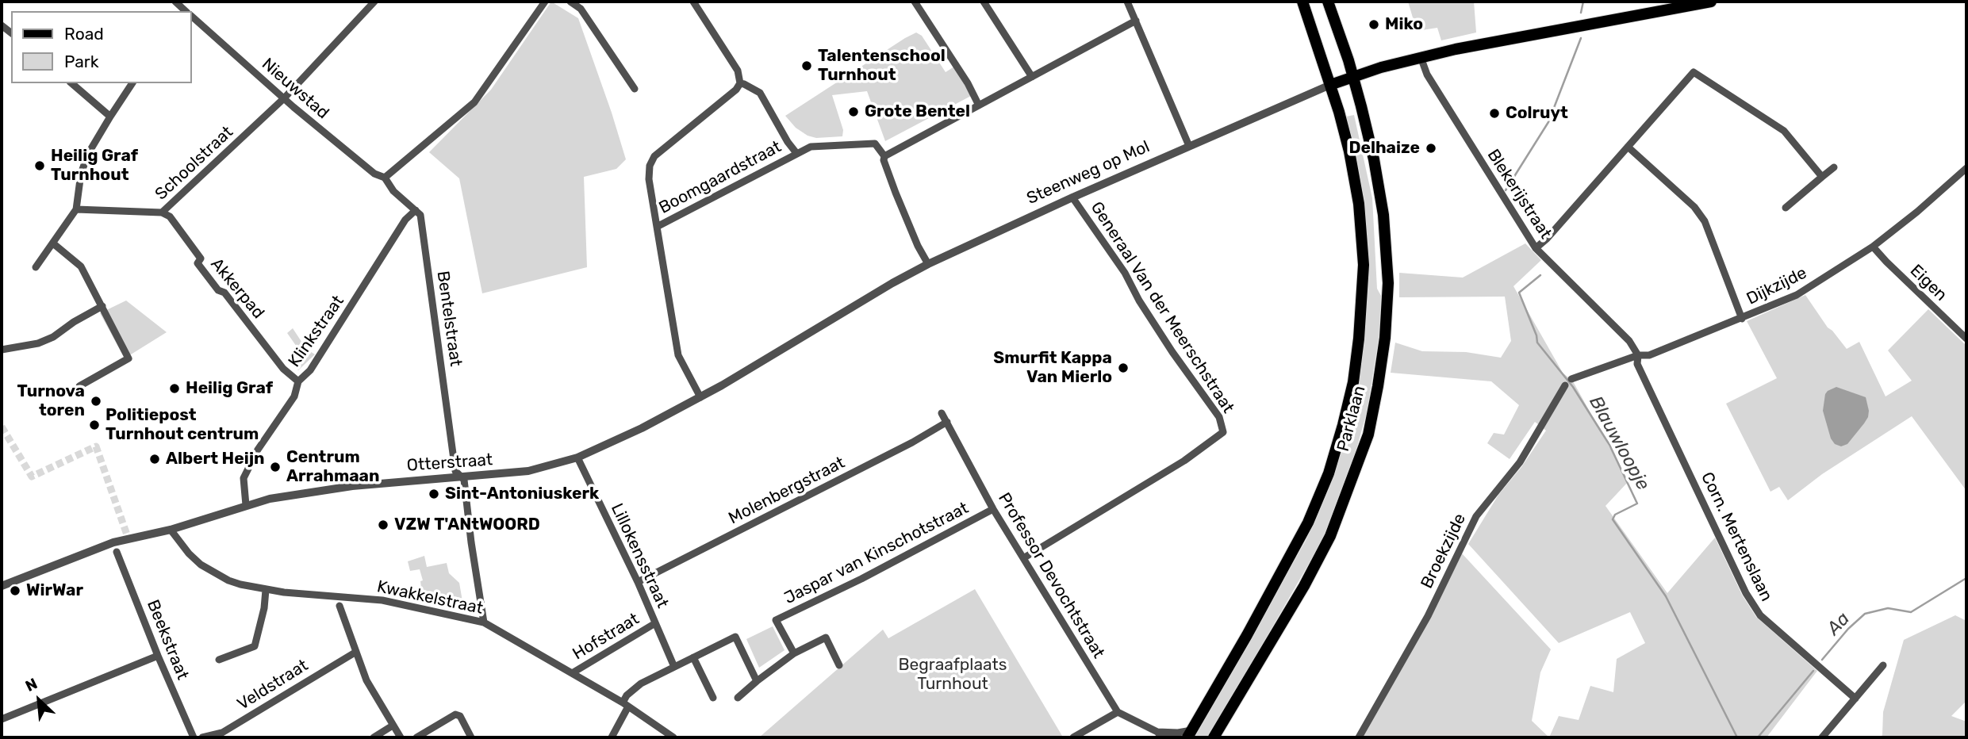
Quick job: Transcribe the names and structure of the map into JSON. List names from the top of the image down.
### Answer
{
  "streets": {
    "main road": ["Steenweg op Mol", "Parklaan"],
    "street": [
      "Nieuwstad",
      "Schoolstraat",
      "Boomgaardstraat",
      "Blekerijstraat",
      "Eigen",
      "Dijkzijde",
      "Akkerpad",
      "Generaal Van der Meerschstraat",
      "Bentelstraat",
      "Klinkstraat",
      "Otterstraat",
      "Molenbergstraat",
      "Corn. Mertenslaan",
      "Broekzijde",
      "Jaspar van Kinschotstraat",
      "Lillokensstraat",
      "Professor Devochtstraat",
      "Kwakkelstraat",
      "Hofstraat",
      "Beekstraat",
      "Veldstraat"
    ]
  },
  "crossings": [
    ["Nieuwstad", "Schoolstraat"],
    ["Schoolstraat", "Akkerpad"],
    ["Steenweg op Mol", "Boomgaardstraat"],
    ["Steenweg op Mol", "Blekerijstraat"],
    ["Steenweg op Mol", "Generaal Van der Meerschstraat"],
    ["Steenweg op Mol", "Parklaan"],
    ["Steenweg op Mol", "Otterstraat"],
    ["Boomgaardstraat", "Otterstraat"],
    ["Blekerijstraat", "Dijkzijde"],
    ["Blekerijstraat", "Corn. Mertenslaan"],
    ["Eigen", "Dijkzijde"],
    ["Dijkzijde", "Corn. Mertenslaan"],
    ["Akkerpad", "Klinkstraat"],
    ["Generaal Van der Meerschstraat", "Professor Devochtstraat"],
    ["Bentelstraat", "Klinkstraat"],
    ["Bentelstraat", "Otterstraat"],
    ["Bentelstraat", "Kwakkelstraat"],
    ["Klinkstraat", "Otterstraat"],
    ["Otterstraat", "Lillokensstraat"],
    ["Otterstraat", "Kwakkelstraat"],
    ["Molenbergstraat", "Lillokensstraat"],
    ["Molenbergstraat", "Professor Devochtstraat"],
    ["Jaspar van Kinschotstraat", "Professor Devochtstraat"],
    ["Lillokensstraat", "Hofstraat"],
    ["Kwakkelstraat", "Hofstraat"]
  ],
  "water": ["Blauwloopje", "Aa"],
  "parks": ["Begraafplaats Turnhout"],
  "places": [
    "Miko",
    "Talentenschool Turnhout",
    "Grote Bentel",
    "Colruyt",
    "Delhaize",
    "Heilig Graf Turnhout",
    "Smurfit Kappa Van Mierlo",
    "Heilig Graf",
    "Turnova toren",
    "Politiepost Turnhout centrum",
    "Albert Heijn",
    "Centrum Arrahmaan",
    "Sint-Antoniuskerk",
    "VZW T'ANtWOORD",
    "WirWar"
  ],
  "legend": ["Road", "Park"],
  "north": "top left"
}
